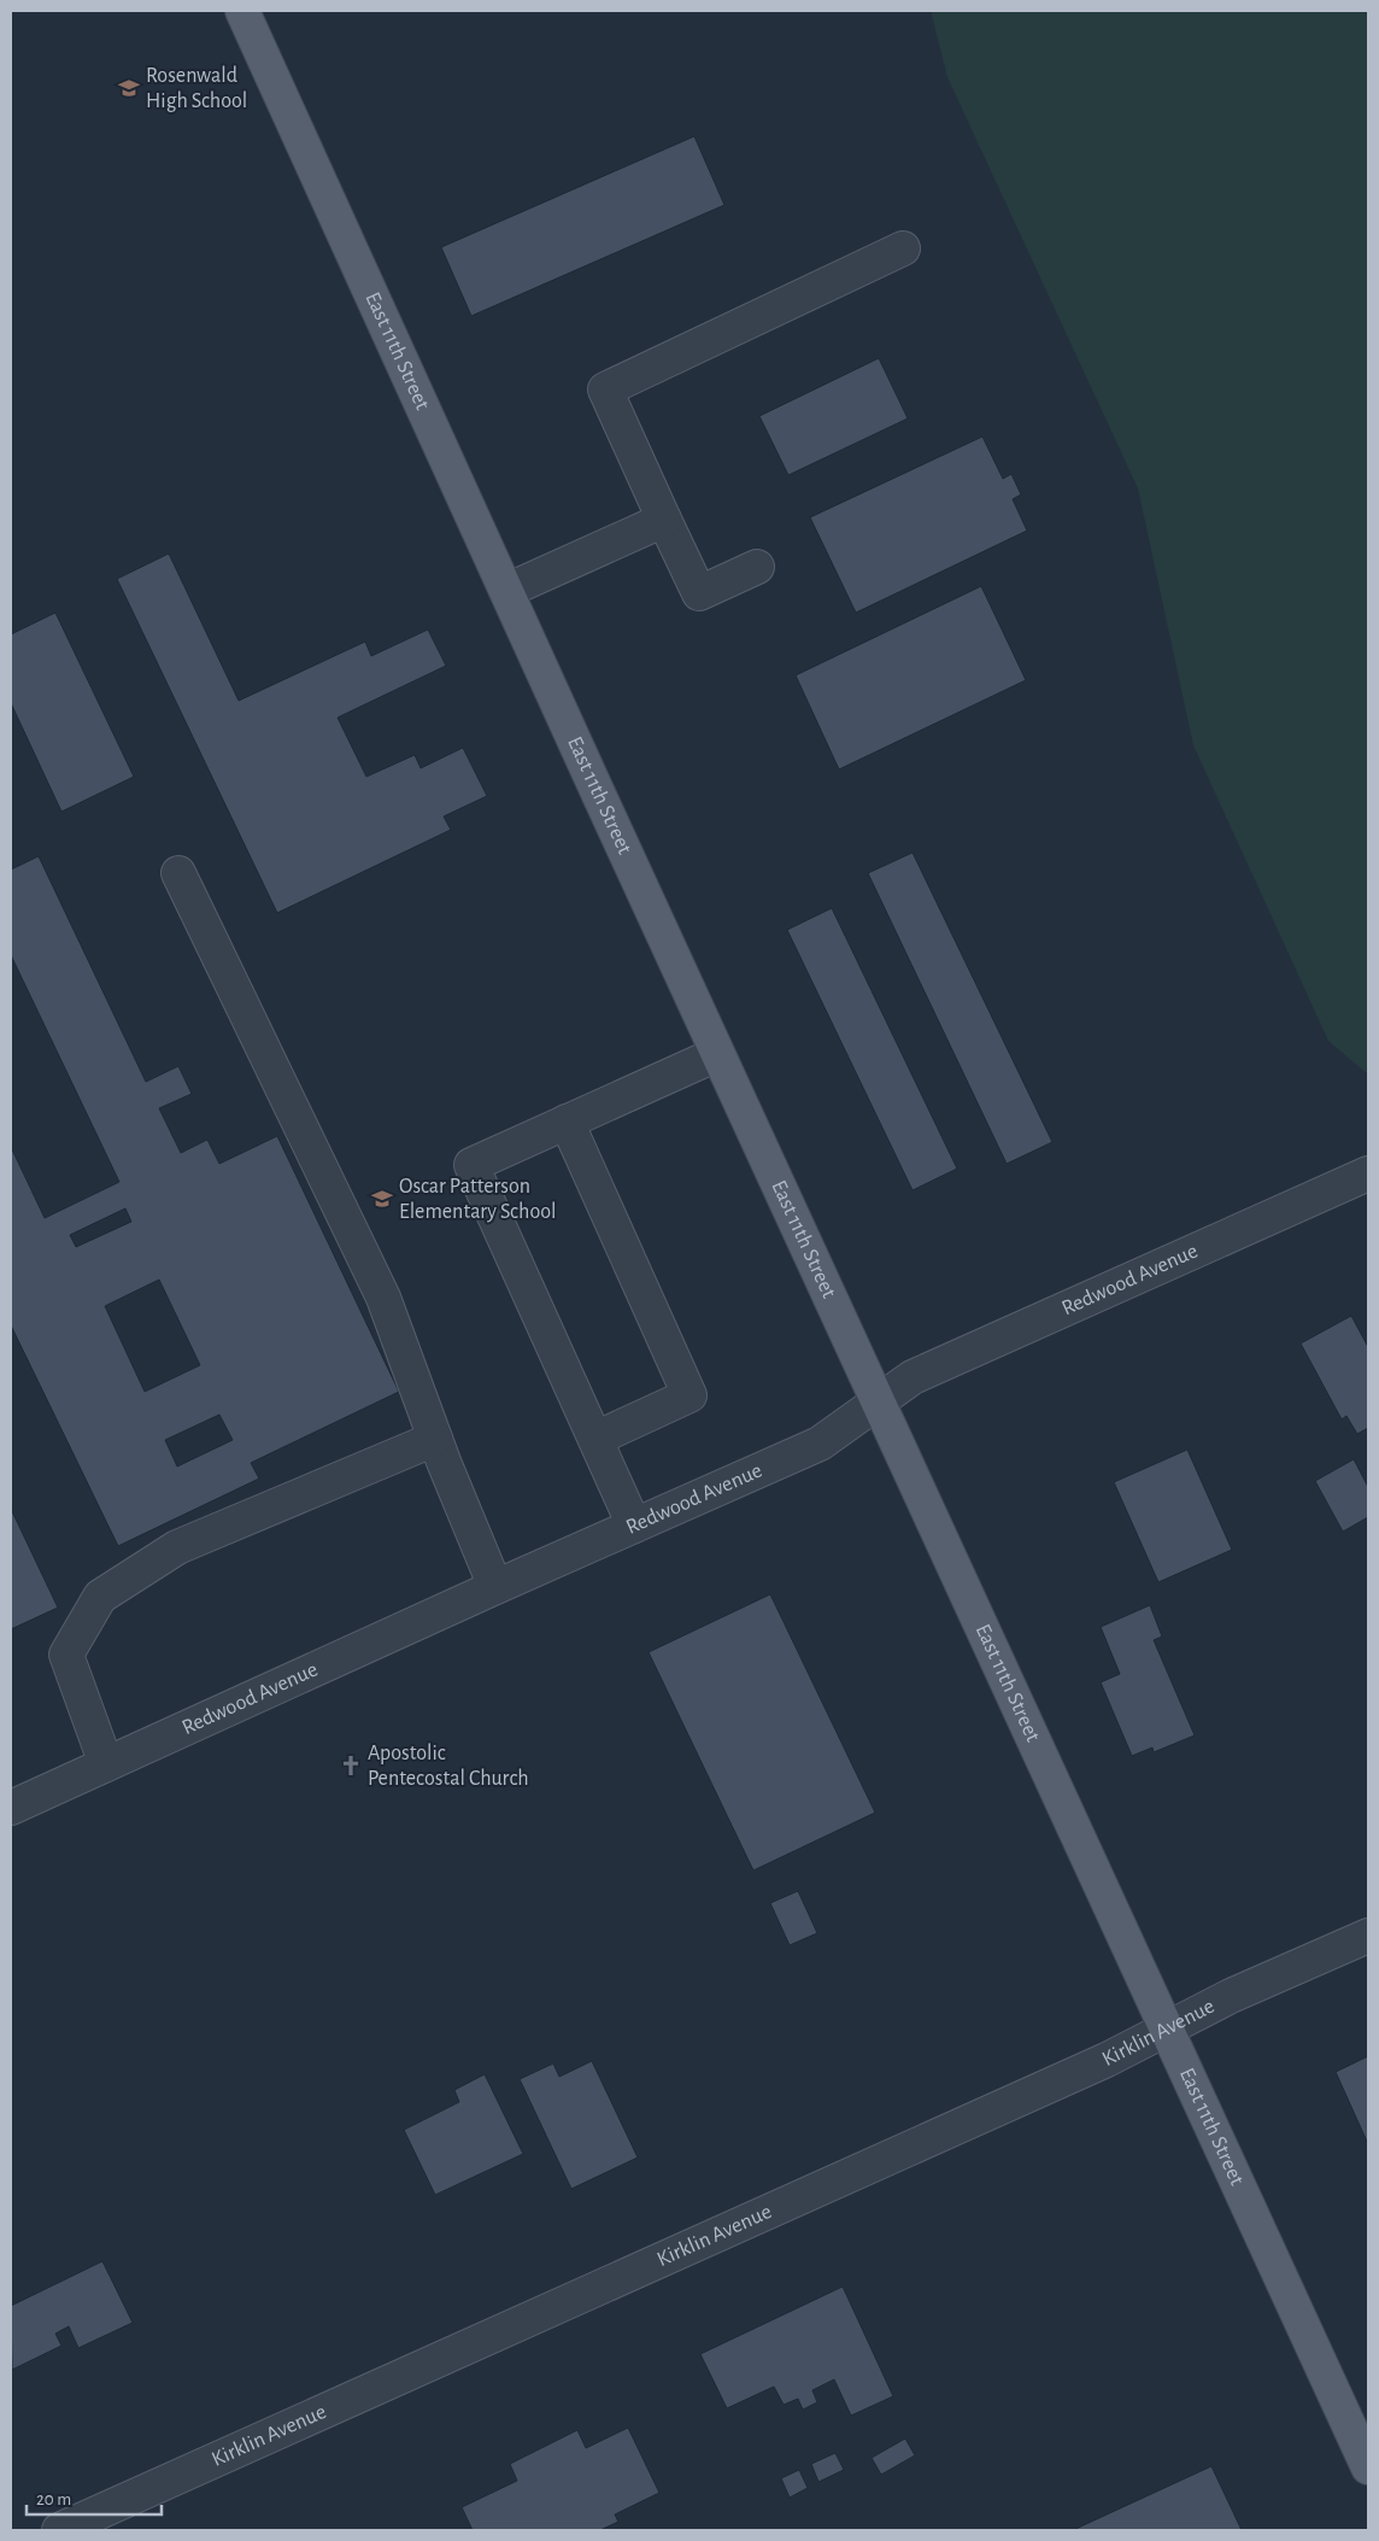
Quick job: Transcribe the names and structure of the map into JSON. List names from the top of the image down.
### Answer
{
  "streets": {
    "main road": ["East 11th Street"],
    "street": ["Redwood Avenue", "Kirklin Avenue"]
  },
  "crossings": [
    ["East 11th Street", "Redwood Avenue"],
    ["East 11th Street", "Kirklin Avenue"]
  ],
  "places": {
    "school or university": ["Rosenwald High School", "Oscar Patterson Elementary School"],
    "church": ["Apostolic Pentecostal Church"]
  },
  "scale_bar": "20 m"
}
